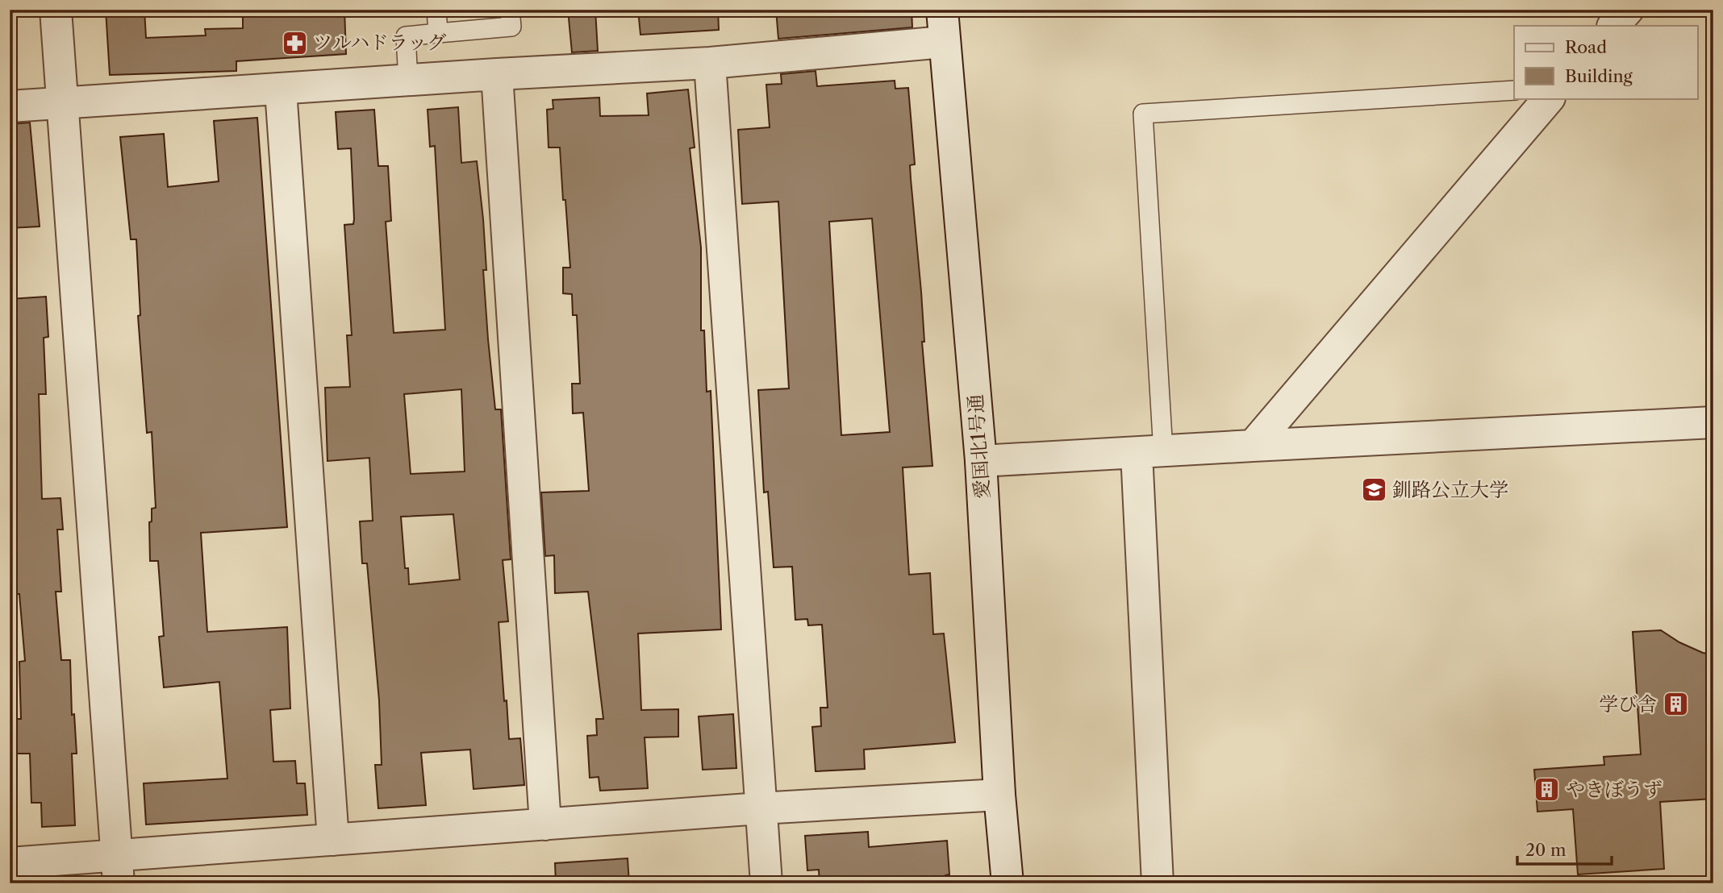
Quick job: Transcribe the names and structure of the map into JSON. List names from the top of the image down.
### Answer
{
  "streets": {
    "street": ["愛国北1号通"]
  },
  "places": {
    "pharmacy": ["ツルハドラッグ"],
    "school or university": ["釧路公立大学"],
    "building": ["学び舎", "やきぼうず"]
  },
  "legend": ["Road", "Building"],
  "scale_bar": "20 m"
}
